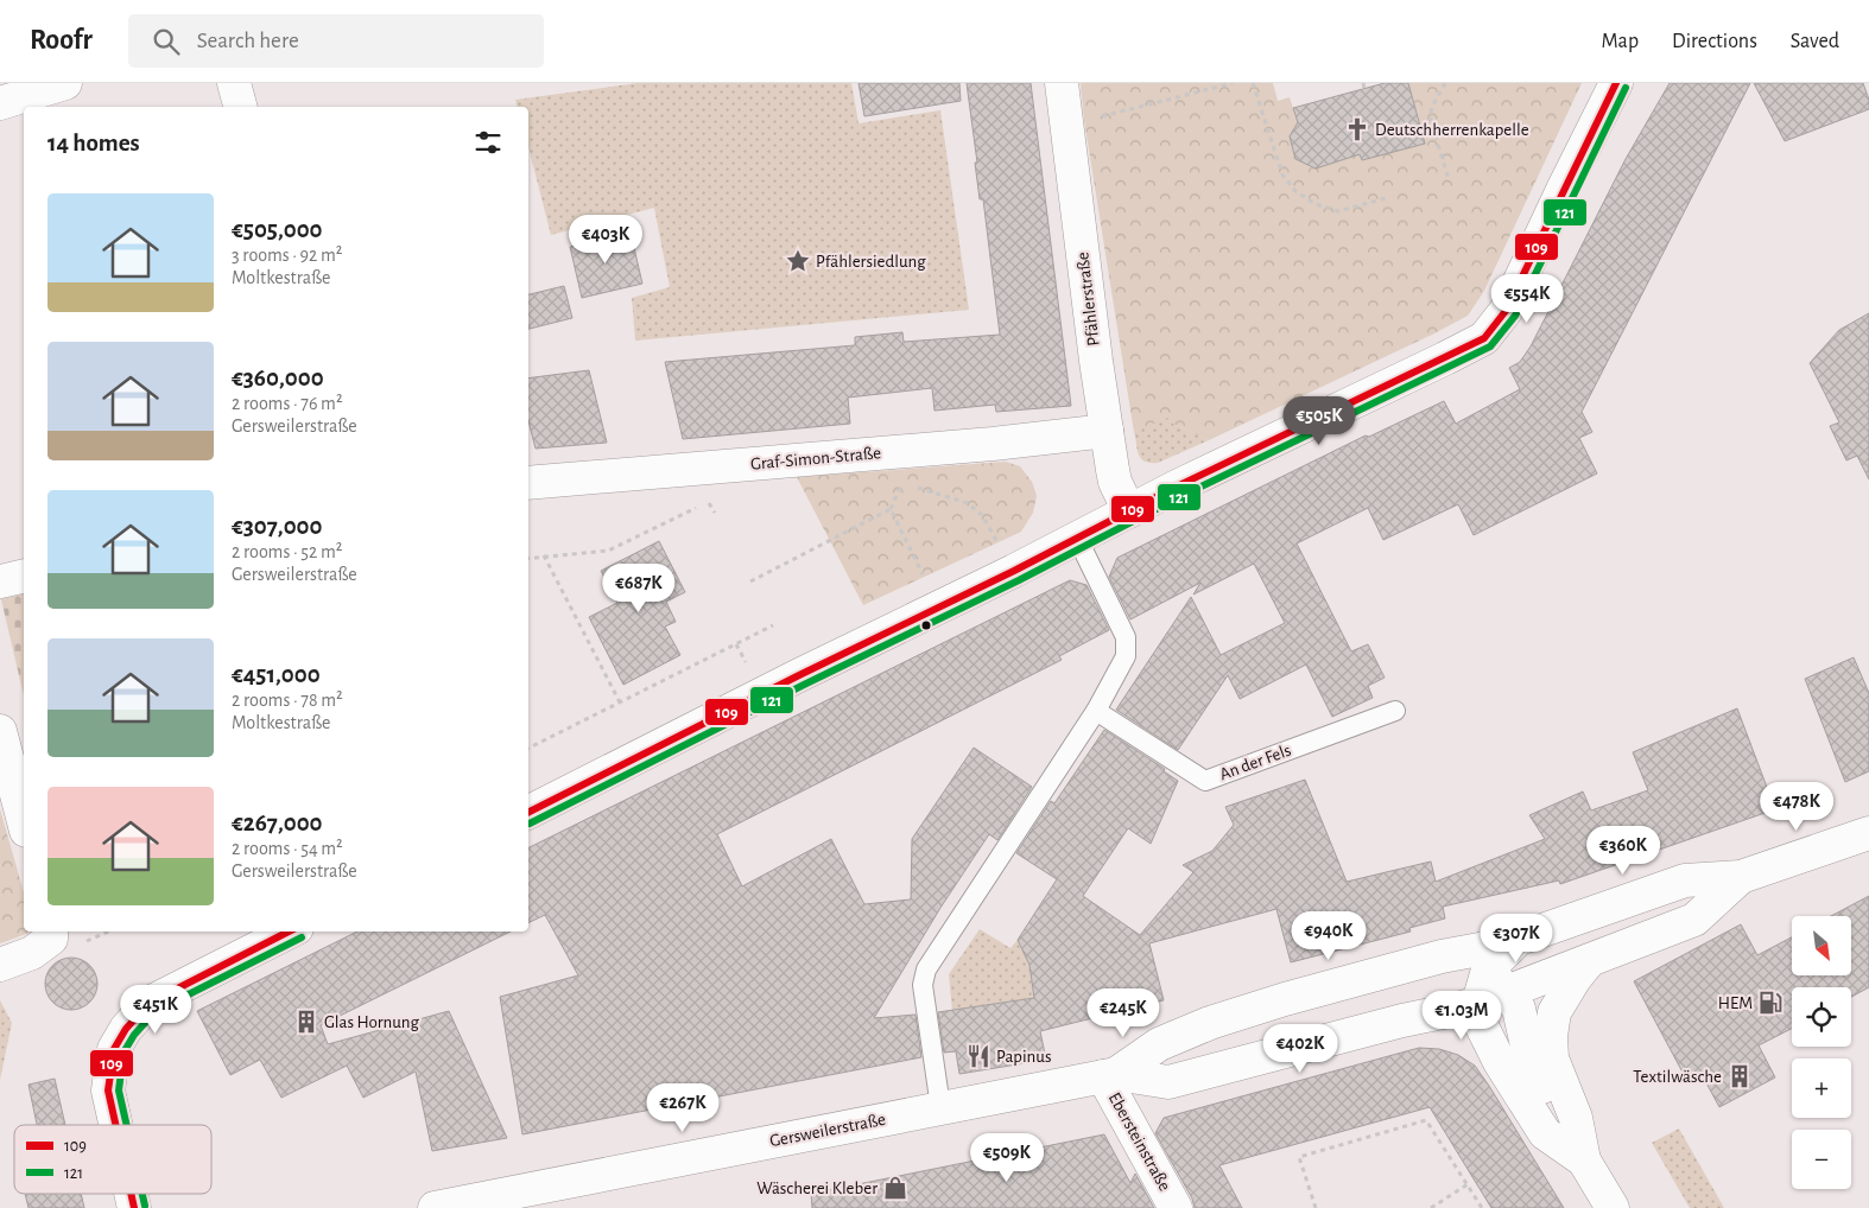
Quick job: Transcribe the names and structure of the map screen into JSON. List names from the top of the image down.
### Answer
{
  "streets": {
    "street": [
      "Pfählerstraße",
      "Graf-Simon-Straße",
      "Gersweilerstraße",
      "Ebersteinstraße"
    ],
    "lane": ["An der Fels"]
  },
  "crossings": [
    ["Pfählerstraße", "Graf-Simon-Straße"],
    ["Gersweilerstraße", "Ebersteinstraße"]
  ],
  "places": {
    "church": ["Deutschherrenkapelle"],
    "place": ["Pfählersiedlung"],
    "fuel station": ["HEM"],
    "building": ["Glas Hornung", "Textilwäsche"],
    "restaurant": ["Papinus"],
    "shop": ["Wäscherei Kleber"]
  },
  "lines": ["transit line 109", "transit line 121"],
  "legend": ["109", "121"],
  "north": "bottom right",
  "page": {
    "header": "Roofr",
    "search": "Search here",
    "nav": ["Map", "Directions", "Saved"],
    "heading": "14 homes",
    "list": [
      {
        "name": "€505,000",
        "note": "3 rooms · 92 m² · Moltkestraße"
      },
      {
        "name": "€360,000",
        "note": "2 rooms · 76 m² · Gersweilerstraße"
      },
      {
        "name": "€307,000",
        "note": "2 rooms · 52 m² · Gersweilerstraße"
      },
      {
        "name": "€451,000",
        "note": "2 rooms · 78 m² · Moltkestraße"
      },
      {
        "name": "€267,000",
        "note": "2 rooms · 54 m² · Gersweilerstraße"
      }
    ],
    "price": [
      "€403K",
      "€554K",
      "€505K",
      "€687K",
      "€478K",
      "€360K",
      "€940K",
      "€307K",
      "€451K",
      "€245K",
      "€1.03M",
      "€402K",
      "€267K",
      "€509K"
    ],
    "map_buttons": ["+", "−"]
  }
}
